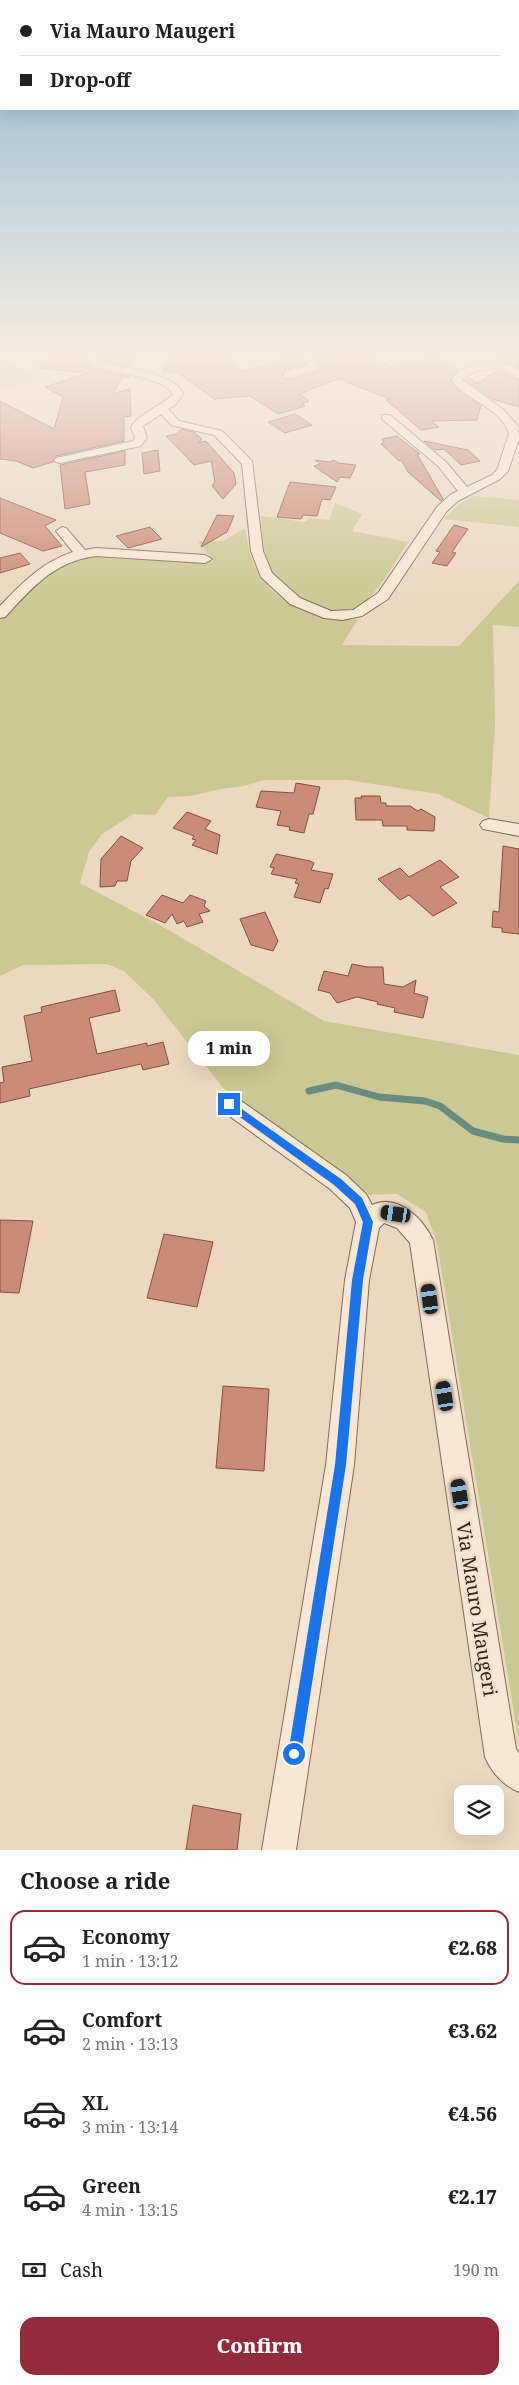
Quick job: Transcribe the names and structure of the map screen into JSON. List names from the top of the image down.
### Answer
{
  "streets": {
    "street": ["Via Mauro Maugeri"]
  },
  "page": {
    "banner": ["Via Mauro Maugeri", "Drop-off"],
    "bubble": "1 min",
    "heading": "Choose a ride",
    "list": [
      {
        "name": "Economy",
        "note": "1 min · 13:12",
        "value": "€2.68"
      },
      {
        "name": "Comfort",
        "note": "2 min · 13:13",
        "value": "€3.62"
      },
      {
        "name": "XL",
        "note": "3 min · 13:14",
        "value": "€4.56"
      },
      {
        "name": "Green",
        "note": "4 min · 13:15",
        "value": "€2.17"
      }
    ],
    "pay": ["Cash", "190 m"],
    "buttons": "Confirm"
  }
}
